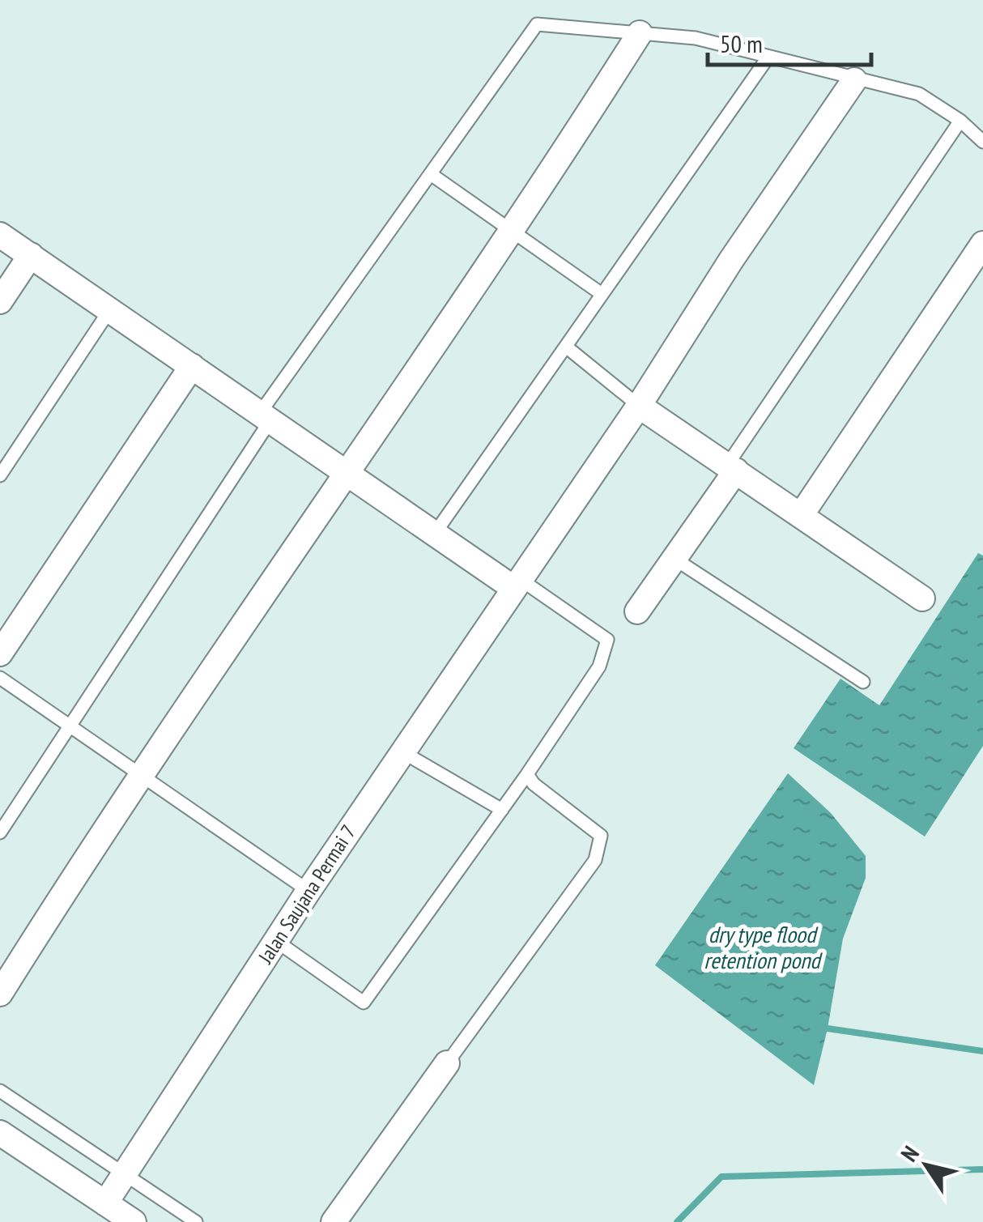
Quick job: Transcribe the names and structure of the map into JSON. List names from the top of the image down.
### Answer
{
  "streets": {
    "street": ["Jalan Saujana Permai 7"]
  },
  "water": ["dry type flood retention pond"],
  "scale_bar": "50 m",
  "north": "top left"
}
